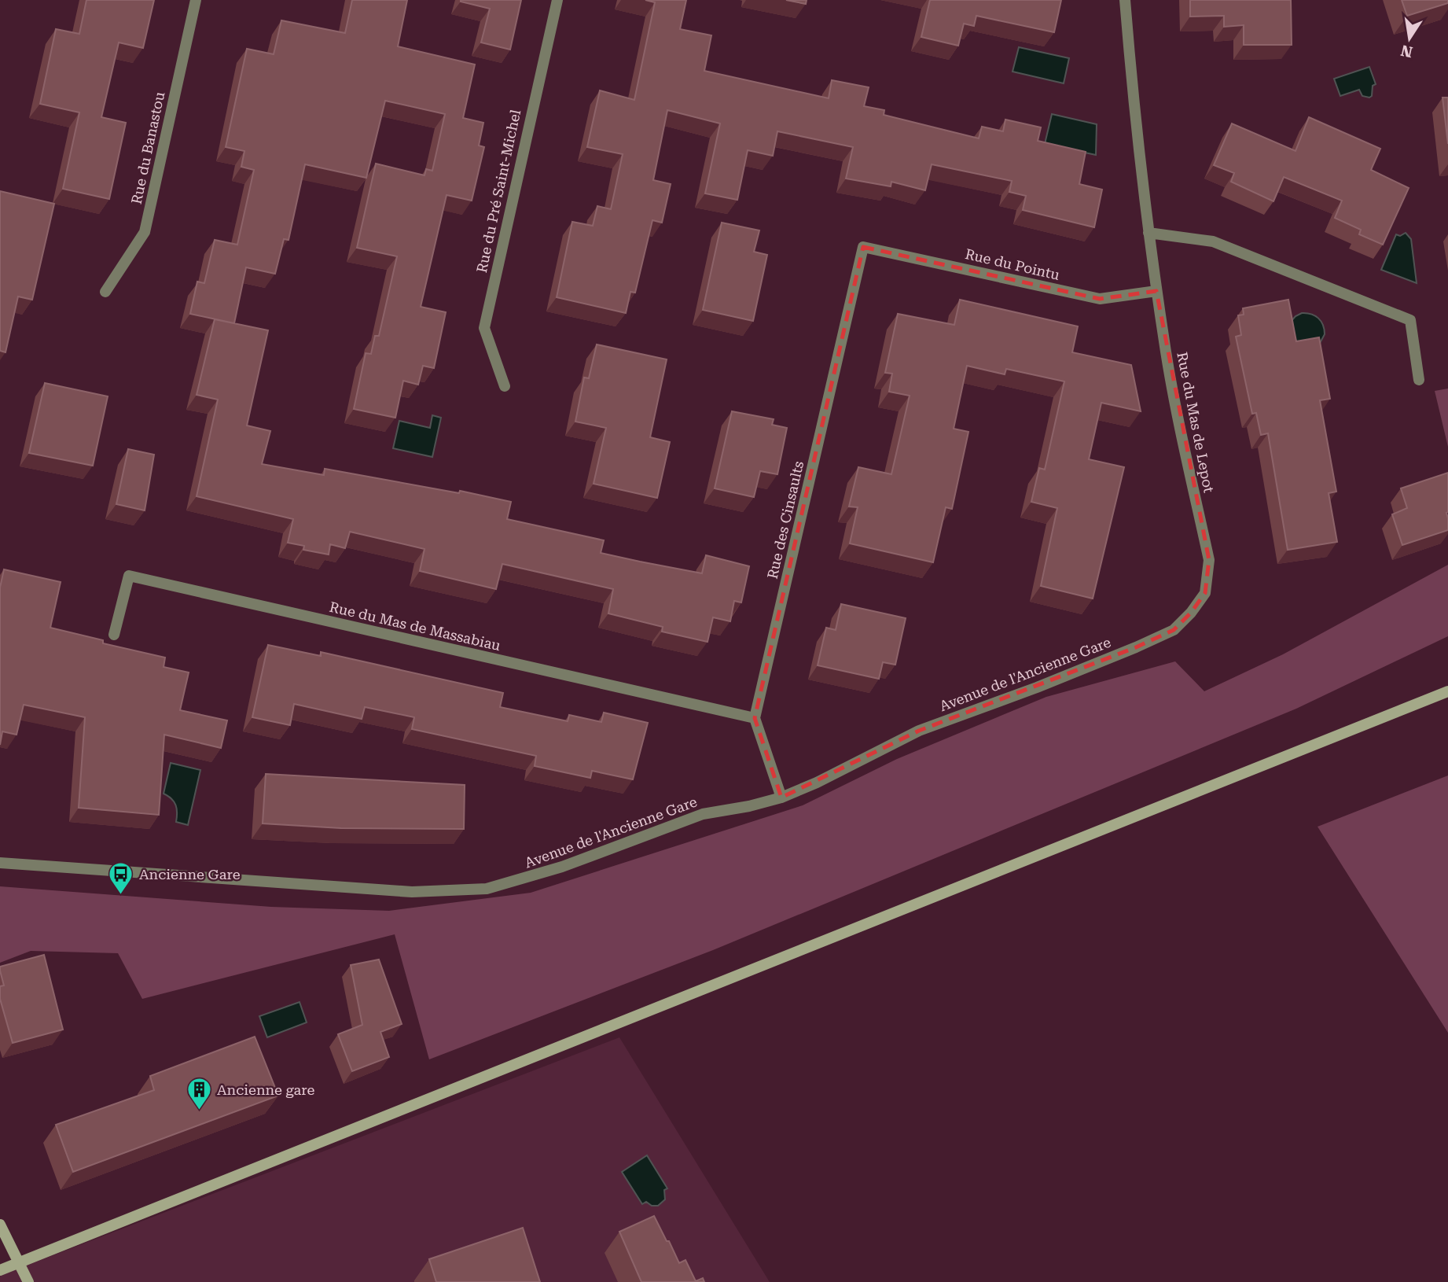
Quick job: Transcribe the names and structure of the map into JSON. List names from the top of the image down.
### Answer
{
  "streets": {
    "street": [
      "Rue du Banastou",
      "Rue du Pré Saint-Michel",
      "Rue du Pointu",
      "Rue du Mas de Lepot",
      "Rue des Cinsaults",
      "Rue du Mas de Massabiau",
      "Avenue de l'Ancienne Gare"
    ]
  },
  "crossings": [
    ["Rue du Pointu", "Rue du Mas de Lepot"],
    ["Rue du Pointu", "Rue des Cinsaults"],
    ["Rue du Mas de Lepot", "Avenue de l'Ancienne Gare"],
    ["Rue des Cinsaults", "Rue du Mas de Massabiau"]
  ],
  "places": {
    "bus stop": ["Ancienne Gare"],
    "building": ["Ancienne gare"]
  },
  "north": "bottom"
}
